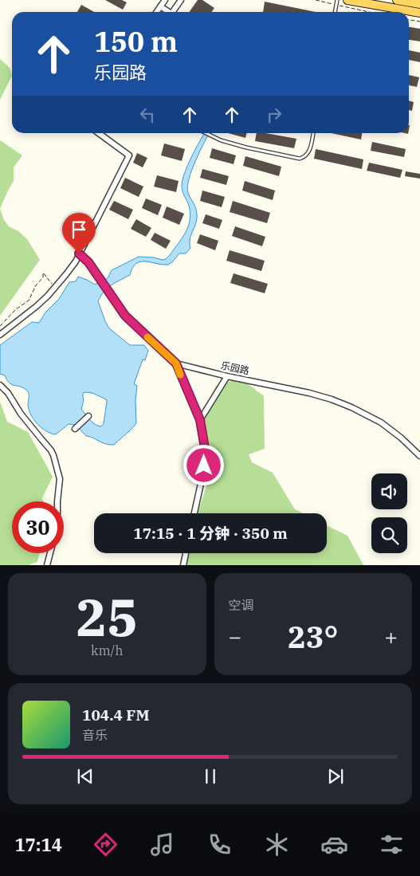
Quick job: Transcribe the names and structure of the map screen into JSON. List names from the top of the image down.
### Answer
{
  "streets": {
    "street": ["乐园路"]
  },
  "page": {
    "turn": ["150 m", "乐园路"],
    "limit": "30",
    "trip": "17:15 · 1 分钟 · 350 m",
    "tile": [
      ["25", "km/h"],
      "空调"
    ],
    "heat": ["−", "23°", "+"],
    "song": ["104.4 FM", "音乐"],
    "tabs": "17:14"
  }
}
